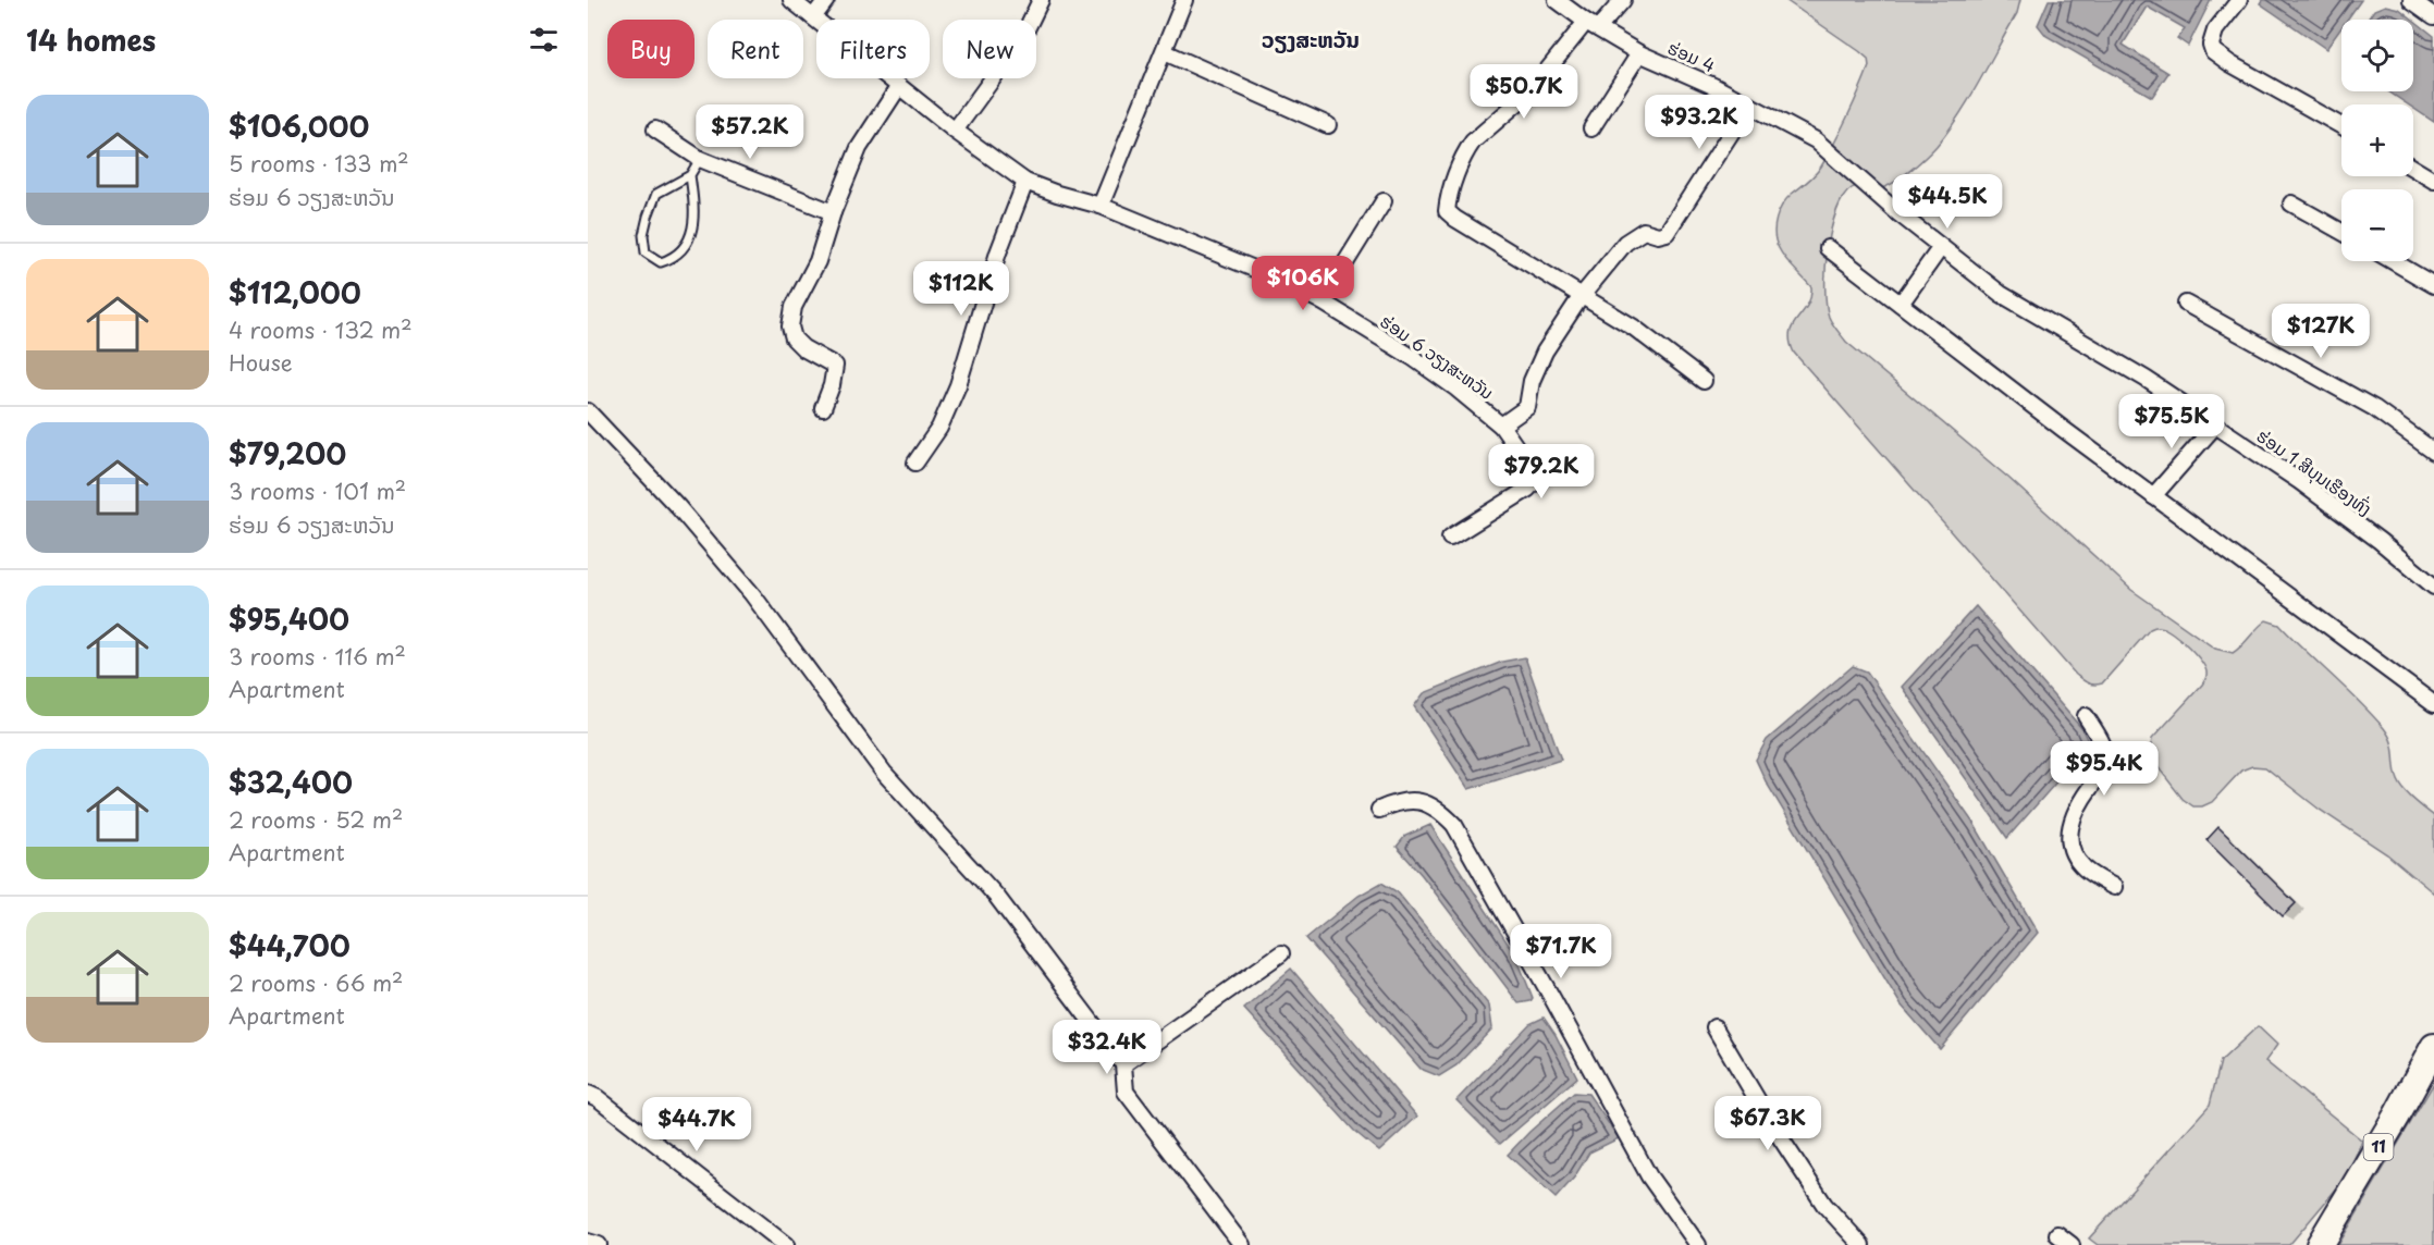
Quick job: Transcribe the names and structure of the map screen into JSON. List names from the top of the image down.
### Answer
{
  "streets": {
    "highway": ["11"],
    "street": ["ຮ່ອມ 4", "ຮ່ອມ 6 ວຽງສະຫວັນ", "ຮ່ອມ 1 ສີບຸນເຮືອງທົ່ງ"]
  },
  "crossings": [
    ["ຮ່ອມ 4", "ຮ່ອມ 1 ສີບຸນເຮືອງທົ່ງ"]
  ],
  "districts": ["ວຽງສະຫວັນ"],
  "page": {
    "heading": "14 homes",
    "map_buttons": ["+", "−"],
    "chip": [
      "Buy",
      "Rent",
      "Filters",
      "New"
    ],
    "price": [
      "$50.7K",
      "$93.2K",
      "$57.2K",
      "$44.5K",
      "$106K",
      "$112K",
      "$127K",
      "$75.5K",
      "$79.2K",
      "$95.4K",
      "$71.7K",
      "$32.4K",
      "$67.3K",
      "$44.7K"
    ],
    "list": [
      {
        "name": "$106,000",
        "note": "5 rooms · 133 m² · ຮ່ອມ 6 ວຽງສະຫວັນ"
      },
      {
        "name": "$112,000",
        "note": "4 rooms · 132 m² · House"
      },
      {
        "name": "$79,200",
        "note": "3 rooms · 101 m² · ຮ່ອມ 6 ວຽງສະຫວັນ"
      },
      {
        "name": "$95,400",
        "note": "3 rooms · 116 m² · Apartment"
      },
      {
        "name": "$32,400",
        "note": "2 rooms · 52 m² · Apartment"
      },
      {
        "name": "$44,700",
        "note": "2 rooms · 66 m² · Apartment"
      }
    ]
  }
}
